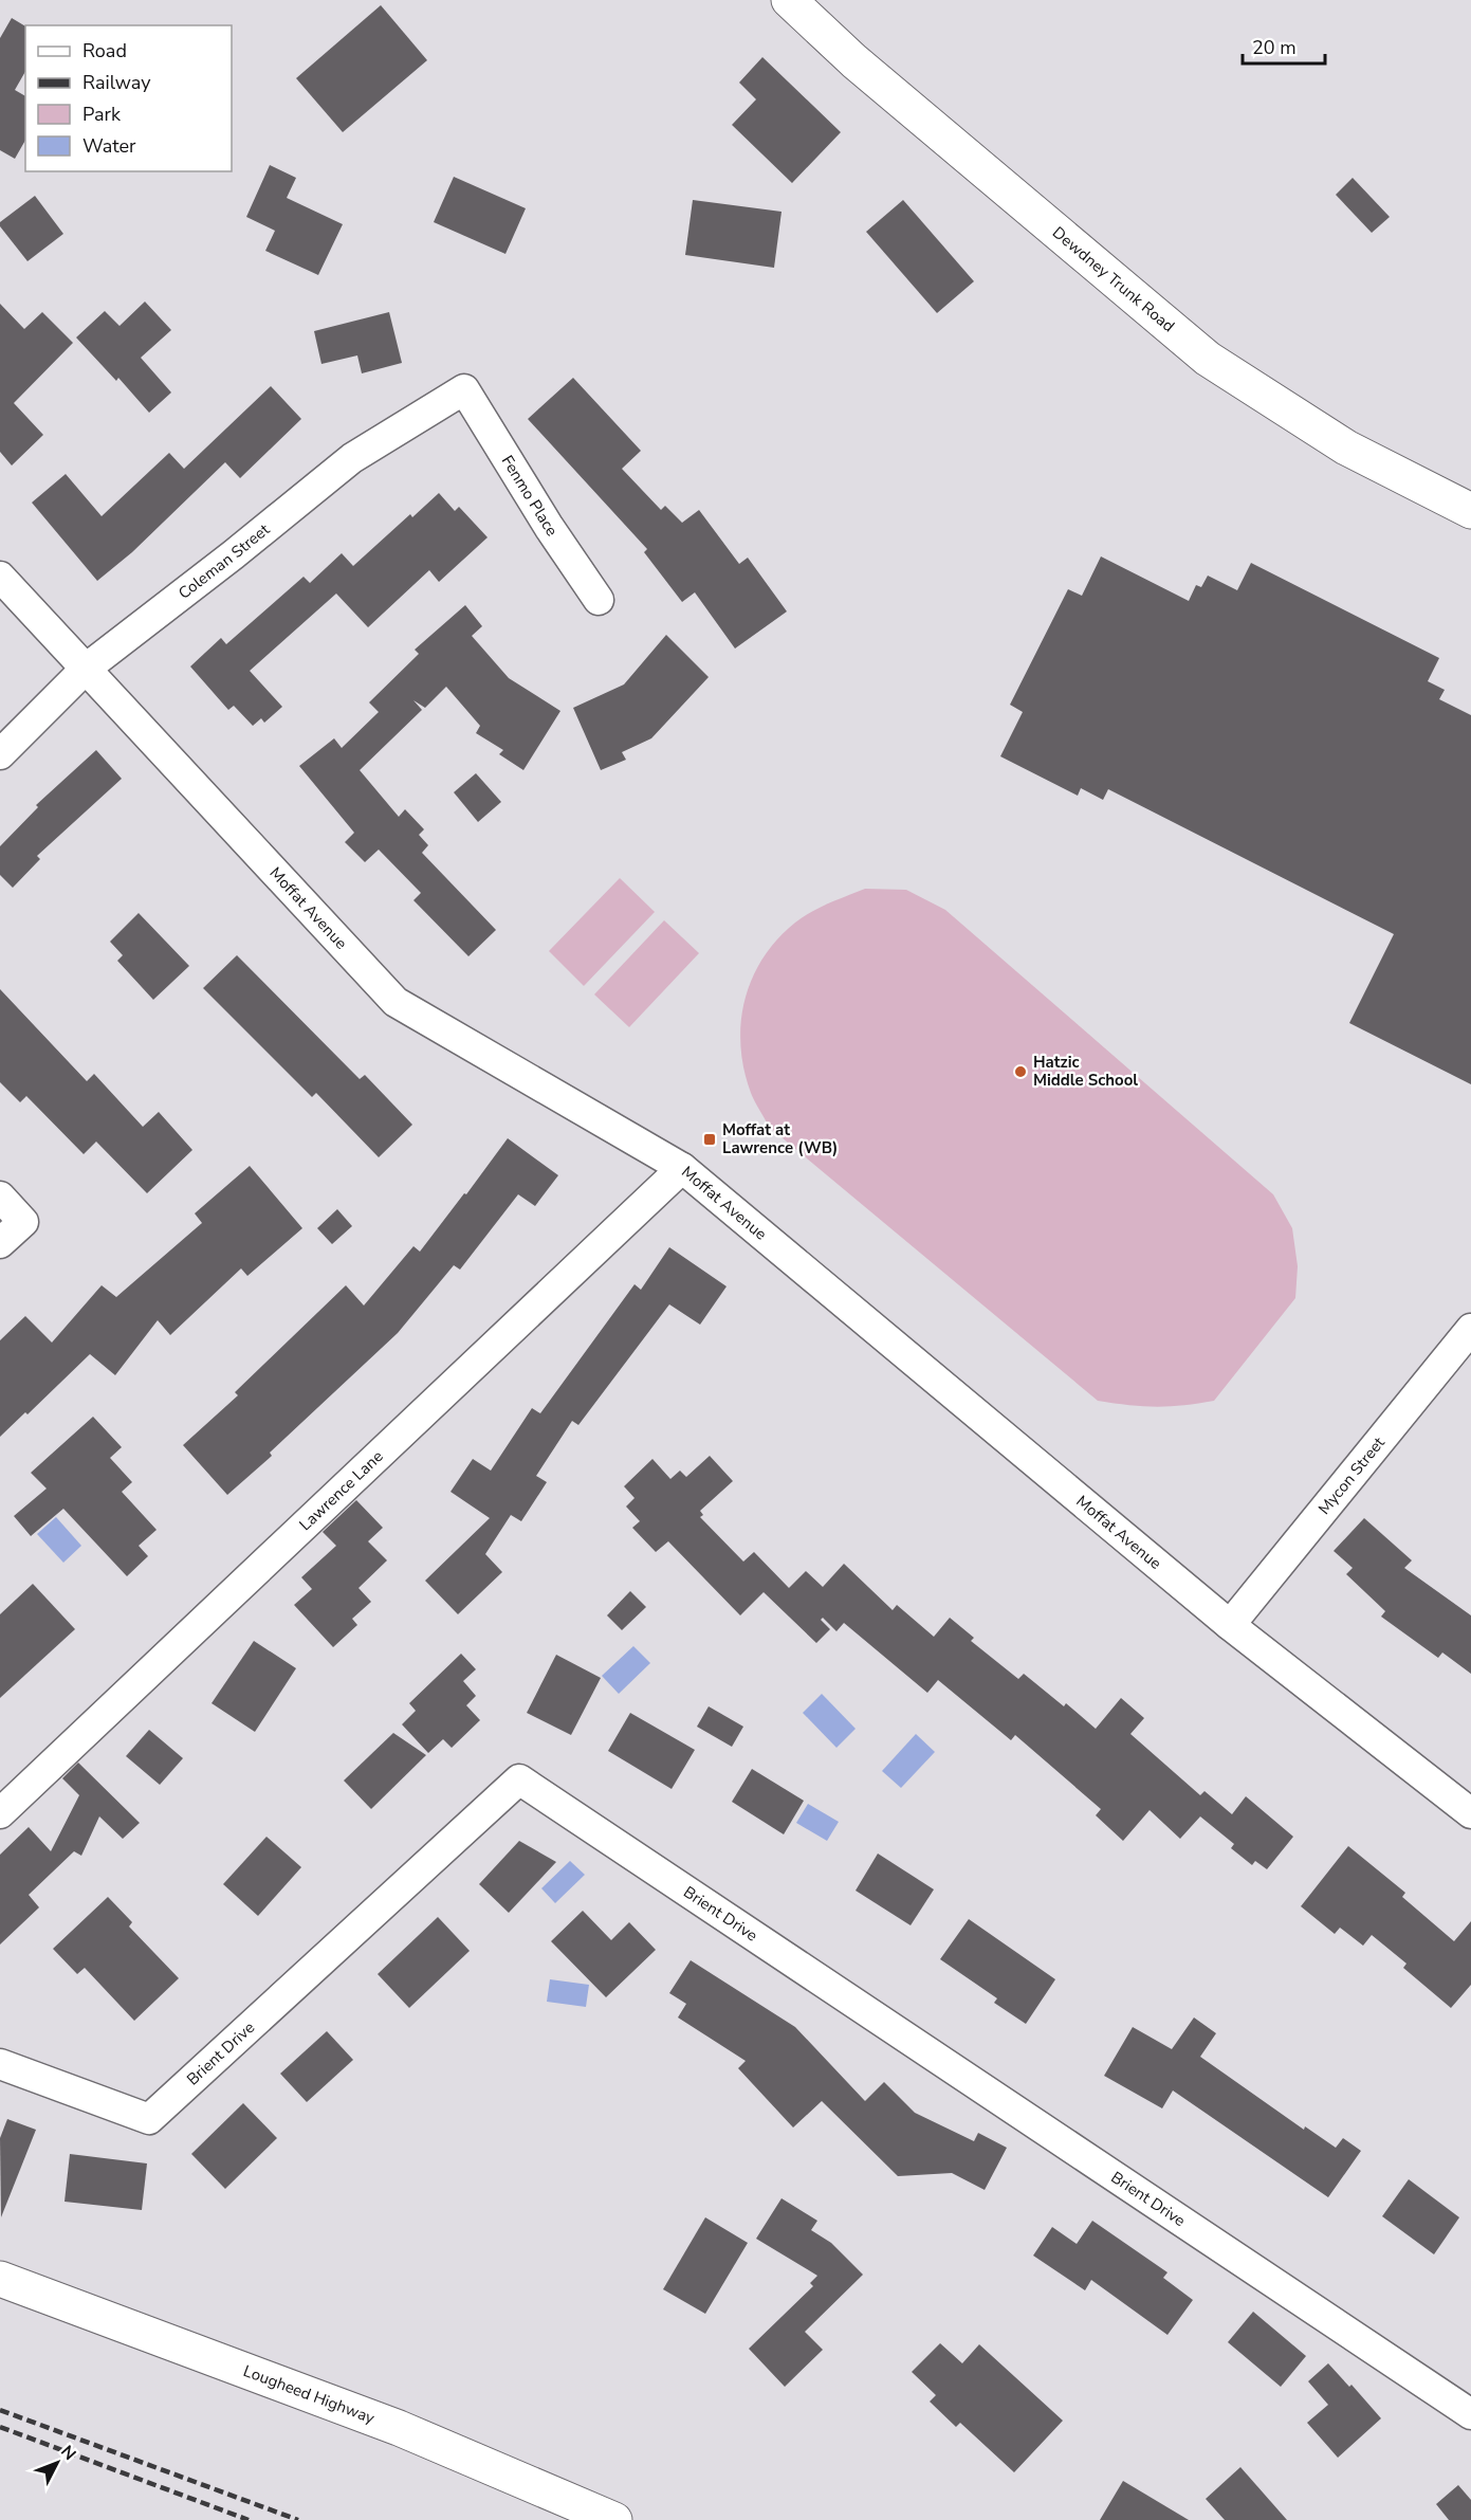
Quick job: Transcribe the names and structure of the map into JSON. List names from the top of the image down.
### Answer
{
  "streets": {
    "main road": ["Dewdney Trunk Road", "Lougheed Highway"],
    "street": [
      "Fenmo Place",
      "Coleman Street",
      "Moffat Avenue",
      "Mycon Street",
      "Lawrence Lane",
      "Brient Drive"
    ]
  },
  "crossings": [
    ["Fenmo Place", "Coleman Street"],
    ["Coleman Street", "Moffat Avenue"],
    ["Moffat Avenue", "Mycon Street"],
    ["Moffat Avenue", "Lawrence Lane"]
  ],
  "places": {
    "other": ["Hatzic Middle School"],
    "transit": ["Moffat at Lawrence (WB)"]
  },
  "legend": [
    "Road",
    "Railway",
    "Park",
    "Water"
  ],
  "scale_bar": "20 m",
  "north": "top right"
}
